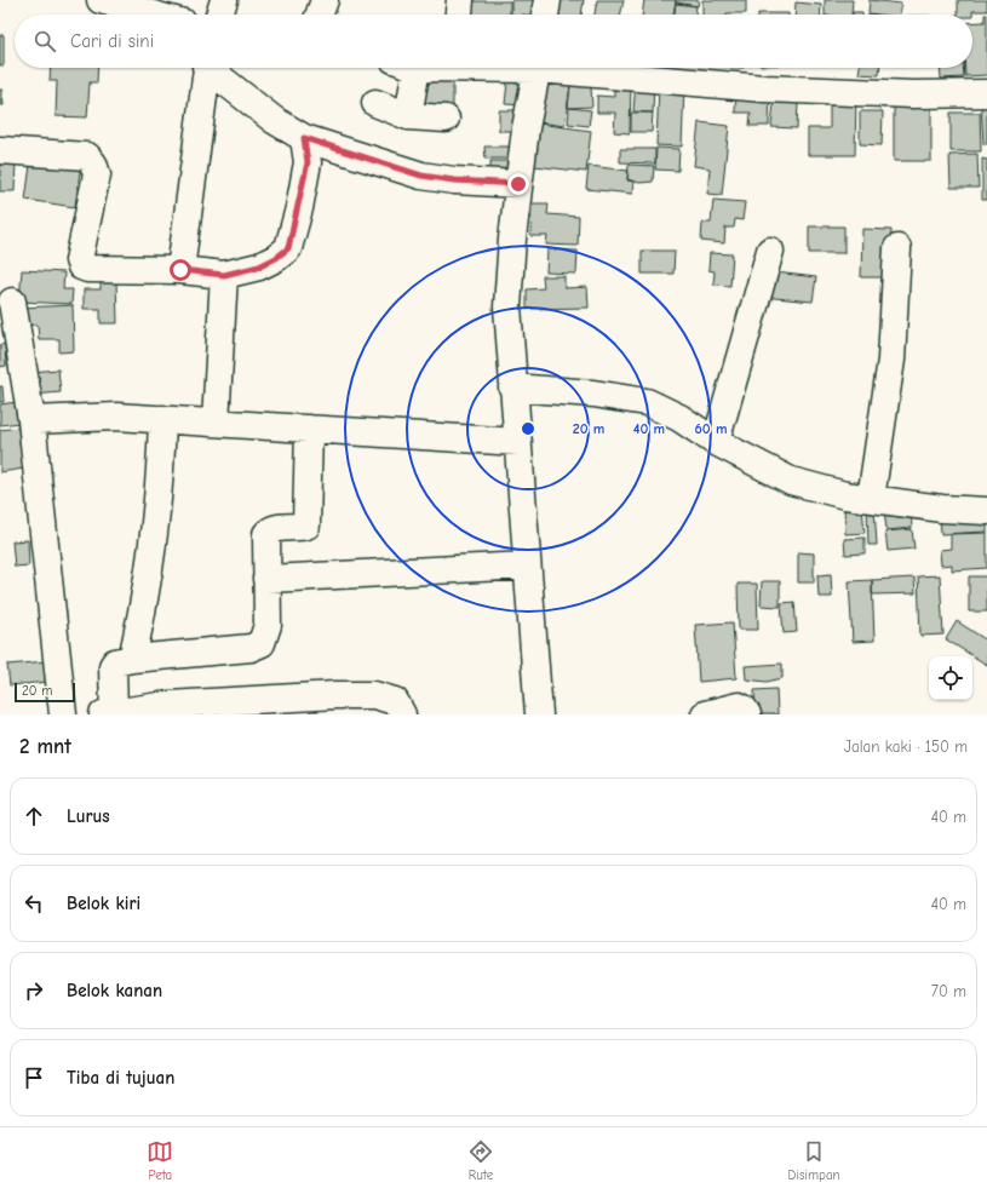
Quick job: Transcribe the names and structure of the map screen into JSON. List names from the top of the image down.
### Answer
{
  "scale_bar": "20 m",
  "page": {
    "search": "Cari di sini",
    "scale": "20 m",
    "heading": ["2 mnt", "Jalan kaki · 150 m"],
    "list": [
      ["Lurus", "40 m"],
      ["Belok kiri", "40 m"],
      ["Belok kanan", "70 m"],
      "Tiba di tujuan"
    ],
    "nav": ["Peta", "Rute", "Disimpan"]
  },
  "rings": ["20 m", "40 m", "60 m"]
}
